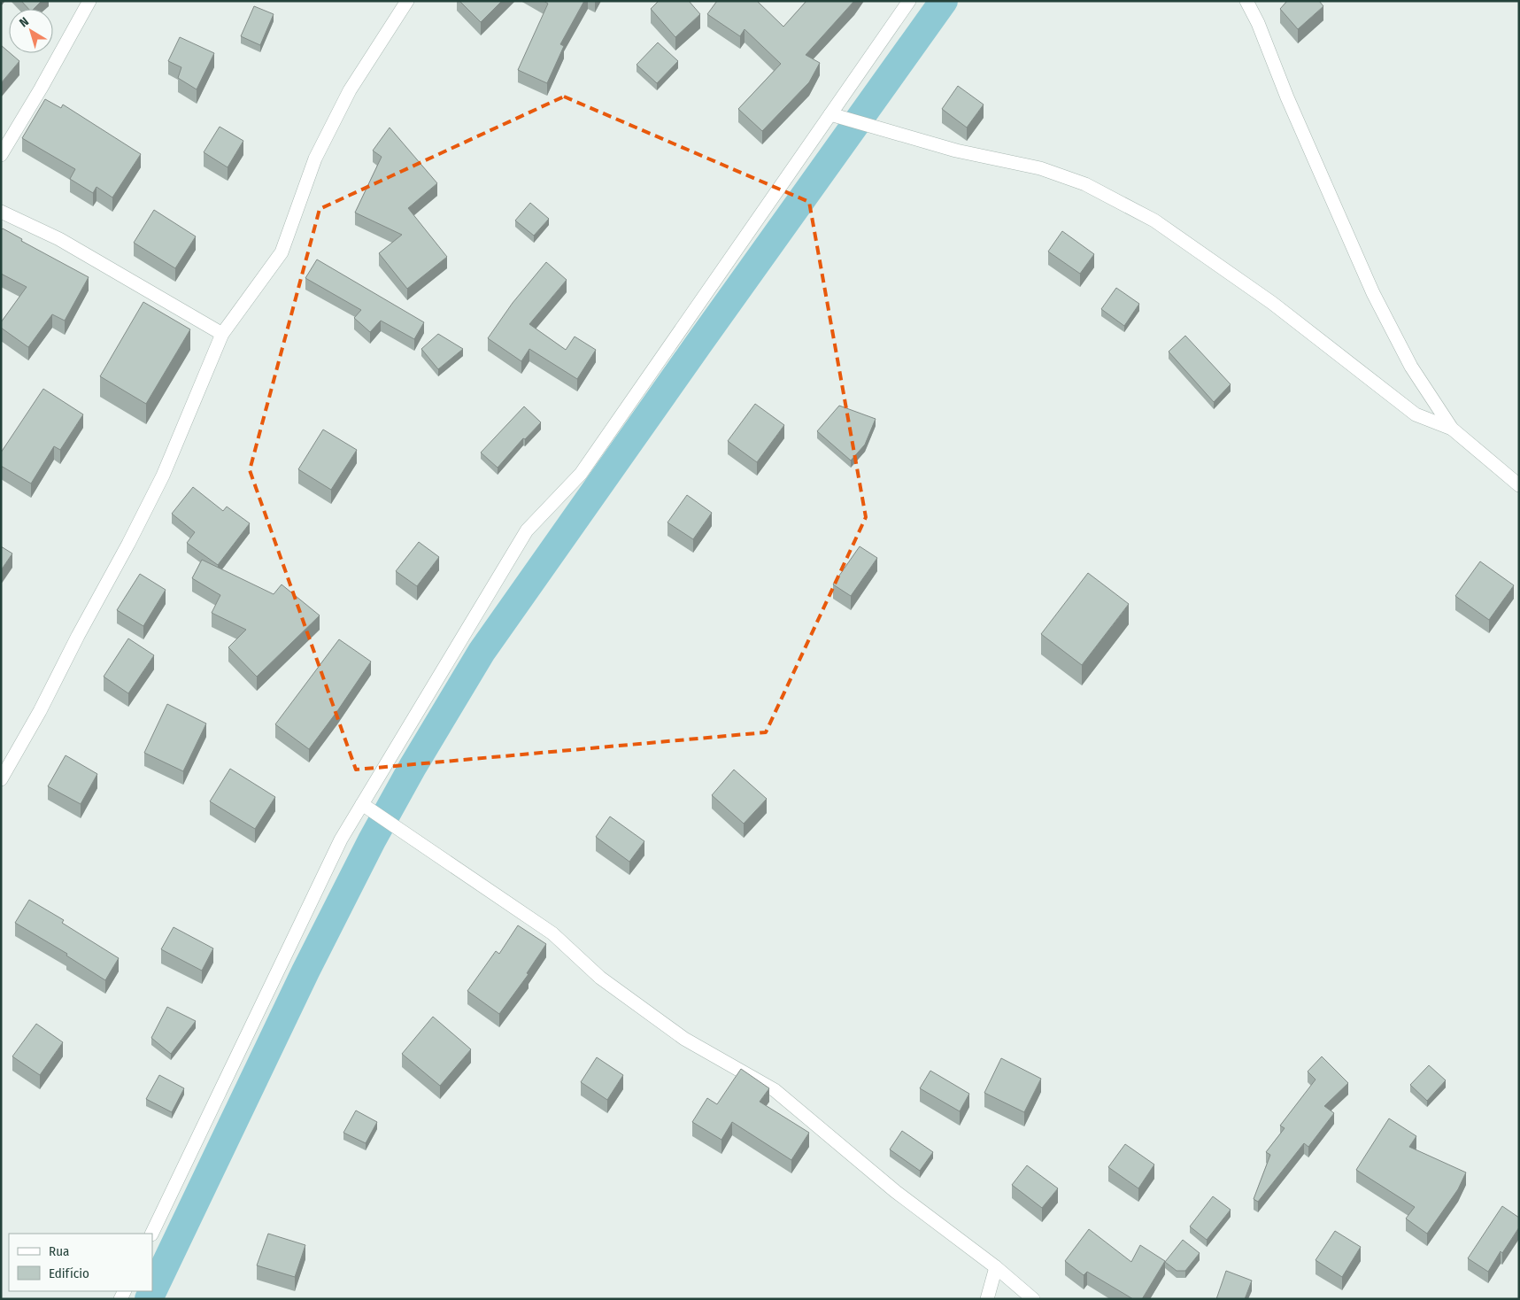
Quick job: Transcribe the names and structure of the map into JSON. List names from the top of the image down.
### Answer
{
  "legend": ["Rua", "Edifício"],
  "north": "top left"
}
